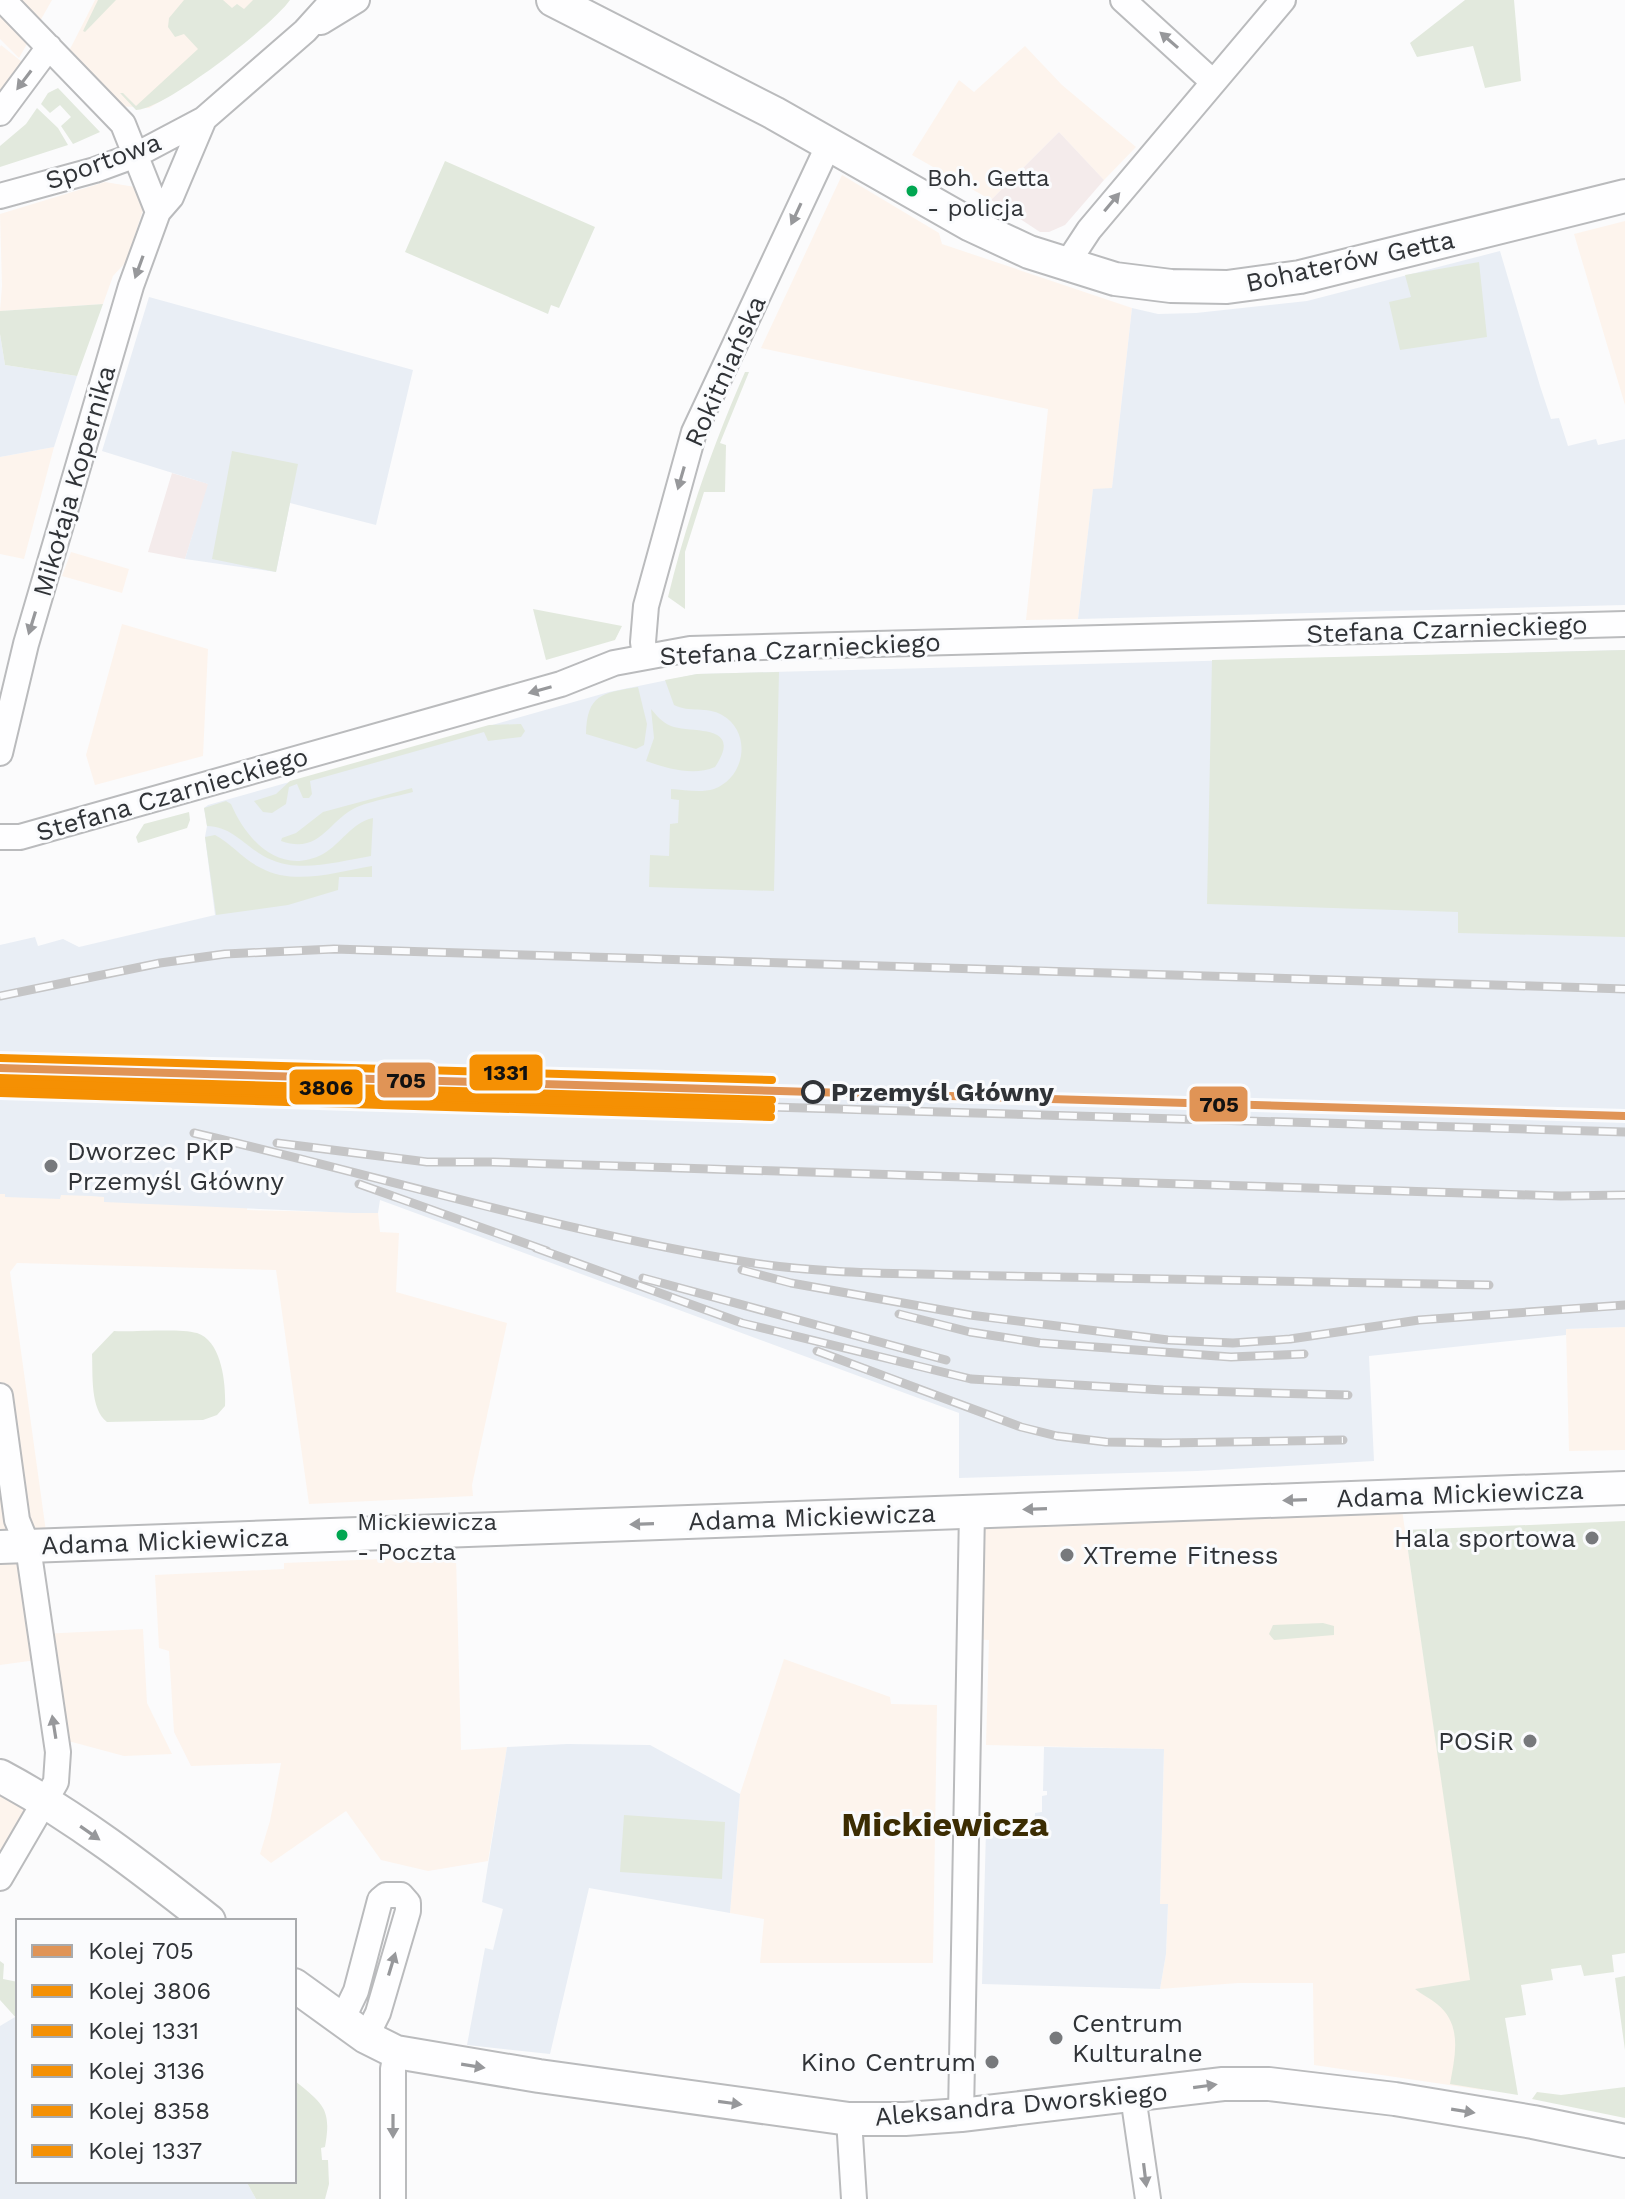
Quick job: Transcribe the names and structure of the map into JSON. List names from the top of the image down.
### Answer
{
  "streets": {
    "main road": ["Bohaterów Getta", "Adama Mickiewicza", "Aleksandra Dworskiego"],
    "street": [
      "Sportowa",
      "Rokitniańska",
      "Mikołaja Kopernika",
      "Stefana Czarnieckiego"
    ]
  },
  "crossings": [
    ["Sportowa", "Mikołaja Kopernika"],
    ["Bohaterów Getta", "Rokitniańska"],
    ["Rokitniańska", "Stefana Czarnieckiego"]
  ],
  "one_way": [
    "Rokitniańska",
    "Mikołaja Kopernika",
    "Stefana Czarnieckiego",
    "Adama Mickiewicza",
    "Aleksandra Dworskiego"
  ],
  "districts": ["Mickiewicza"],
  "places": [
    "Boh. Getta - policja",
    "Przemyśl Główny",
    "Dworzec PKP Przemyśl Główny",
    "Mickiewicza - Poczta",
    "Hala sportowa",
    "XTreme Fitness",
    "POSiR",
    "Centrum Kulturalne",
    "Kino Centrum"
  ],
  "lines": [
    "rail line 1331",
    "rail line 705",
    "rail line 3806",
    "rail line 8358",
    "rail line 3136",
    "rail line 1337"
  ],
  "legend": [
    "Kolej 705",
    "Kolej 3806",
    "Kolej 1331",
    "Kolej 3136",
    "Kolej 8358",
    "Kolej 1337"
  ]
}
